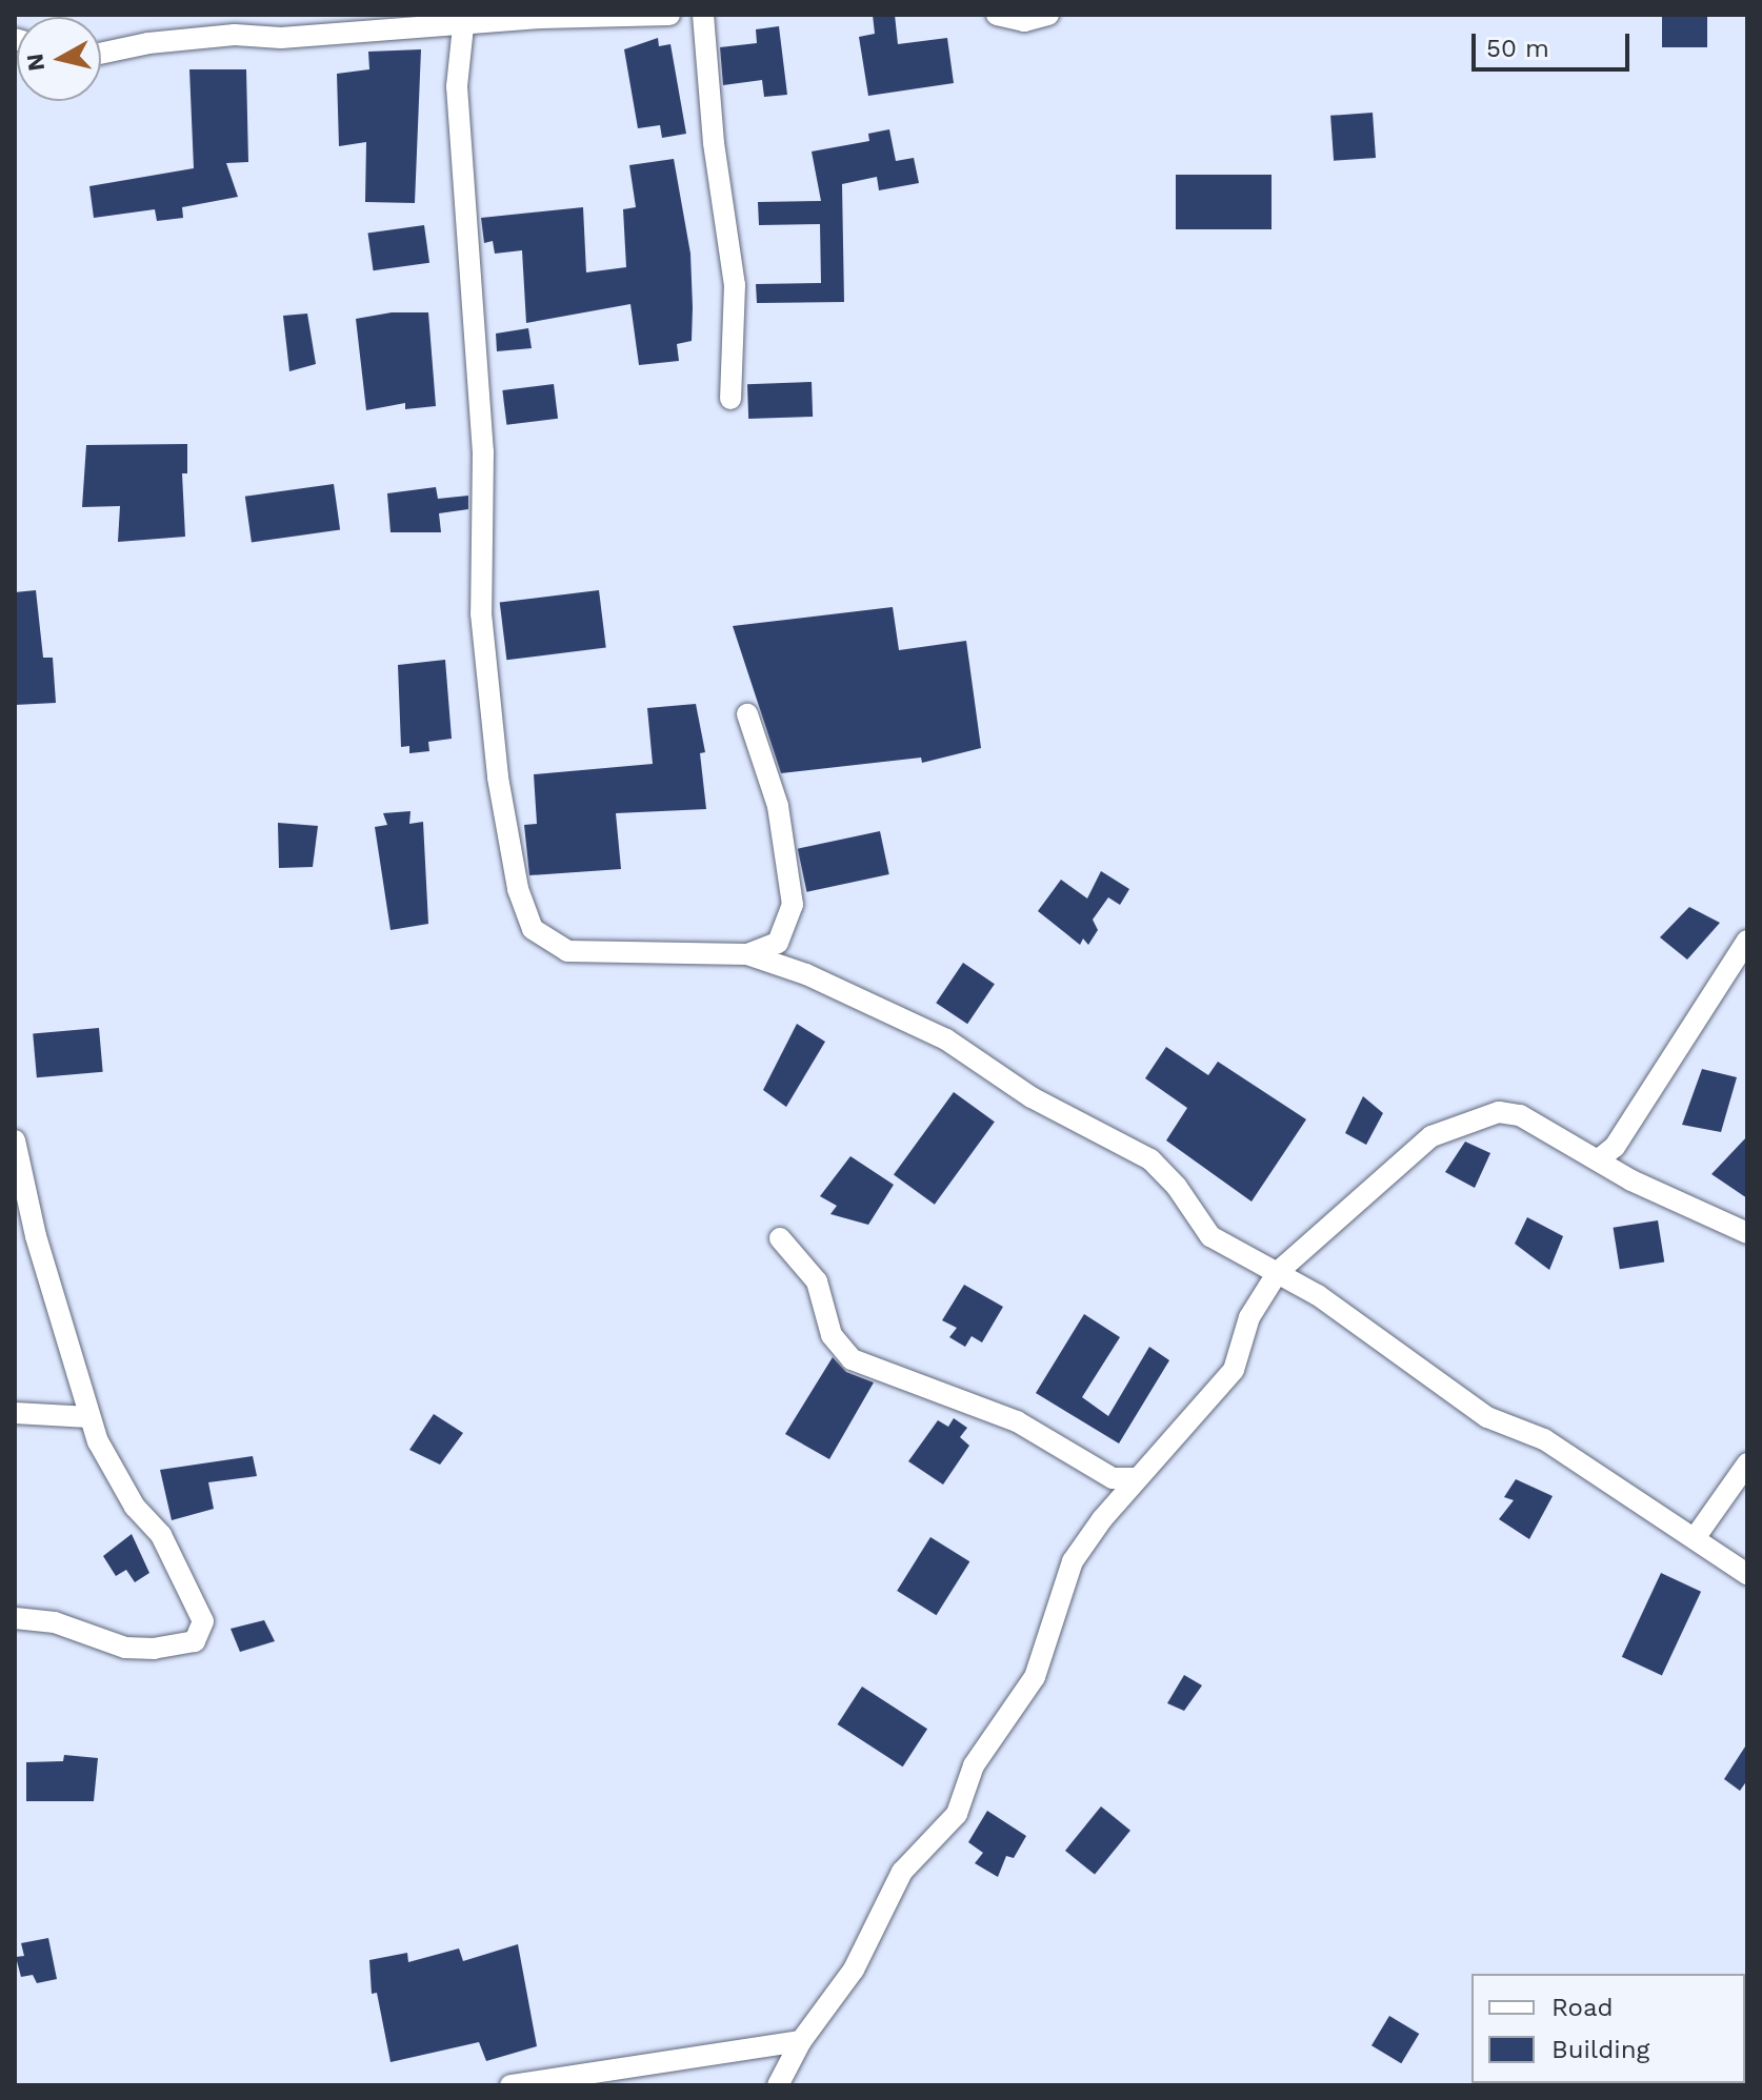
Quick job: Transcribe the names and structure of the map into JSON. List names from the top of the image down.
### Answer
{
  "legend": ["Road", "Building"],
  "scale_bar": "50 m",
  "north": "left"
}
